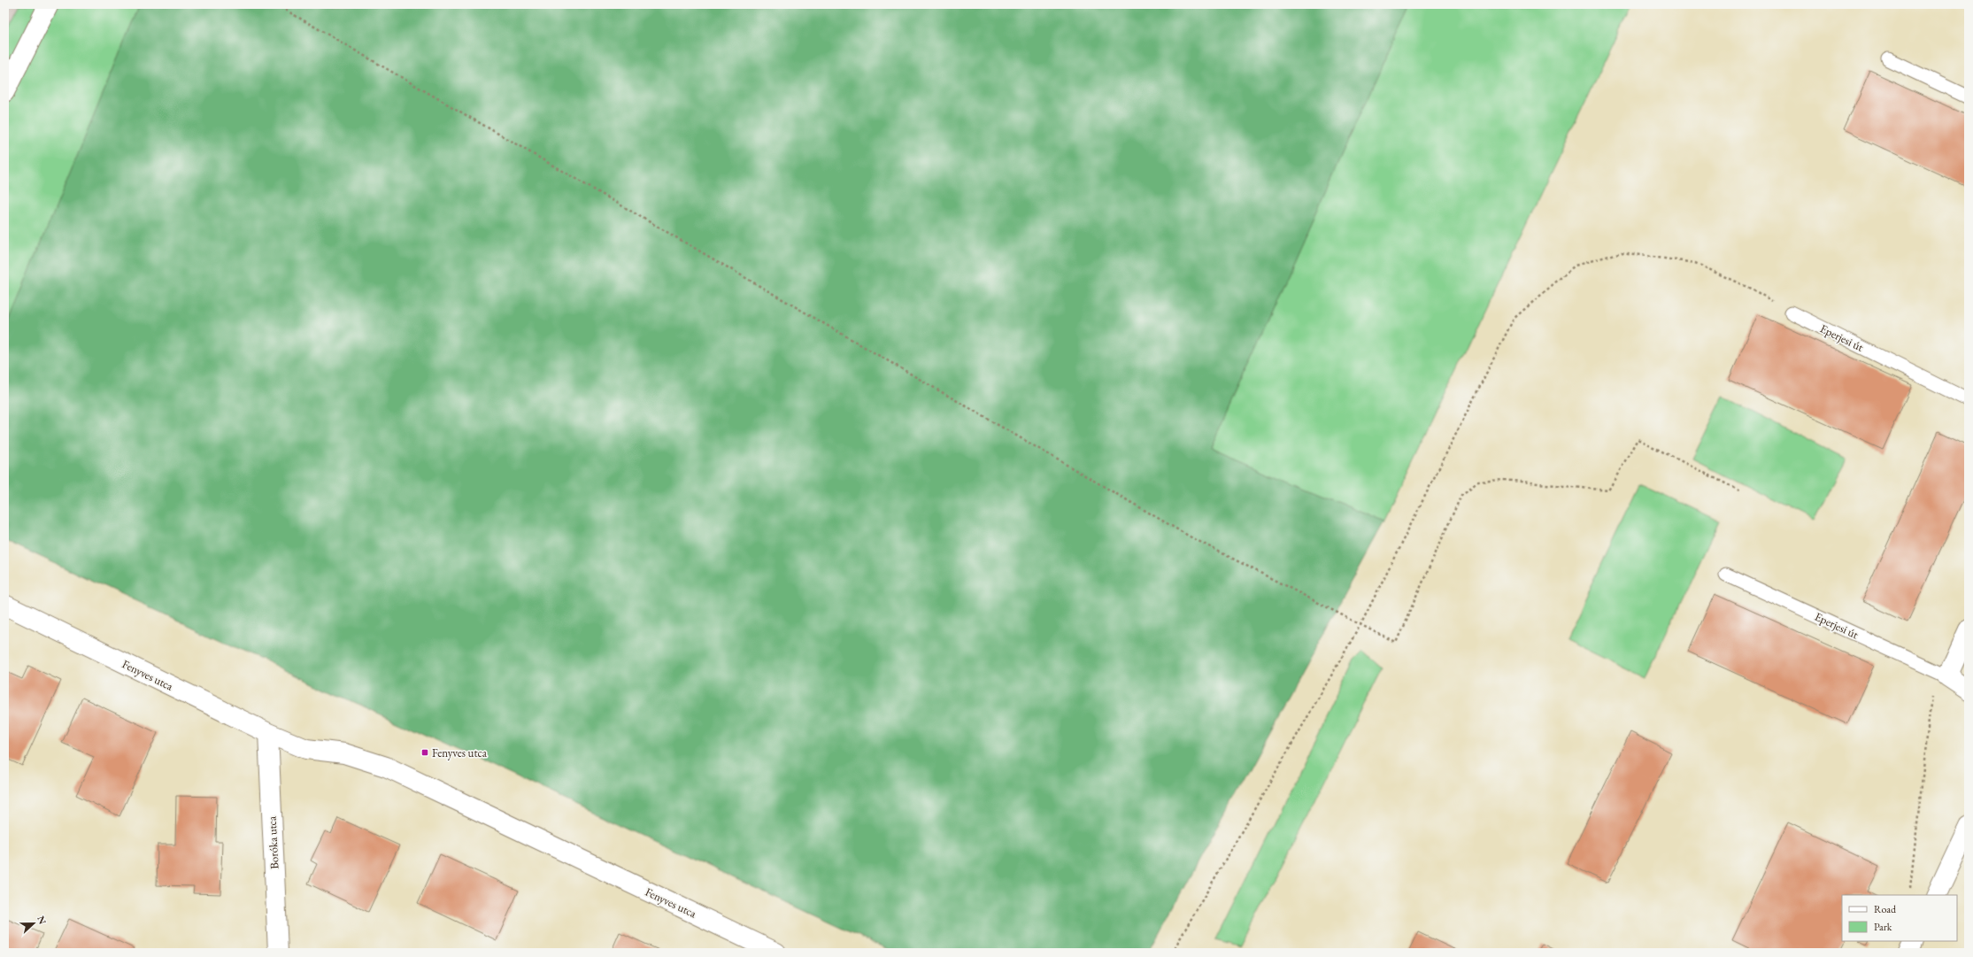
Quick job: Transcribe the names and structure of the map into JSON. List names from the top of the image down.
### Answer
{
  "streets": {
    "street": ["Eperjesi út", "Fenyves utca", "Boróka utca"]
  },
  "crossings": [
    ["Fenyves utca", "Boróka utca"]
  ],
  "places": {
    "transit": ["Fenyves utca"]
  },
  "legend": ["Road", "Park"],
  "north": "right"
}
